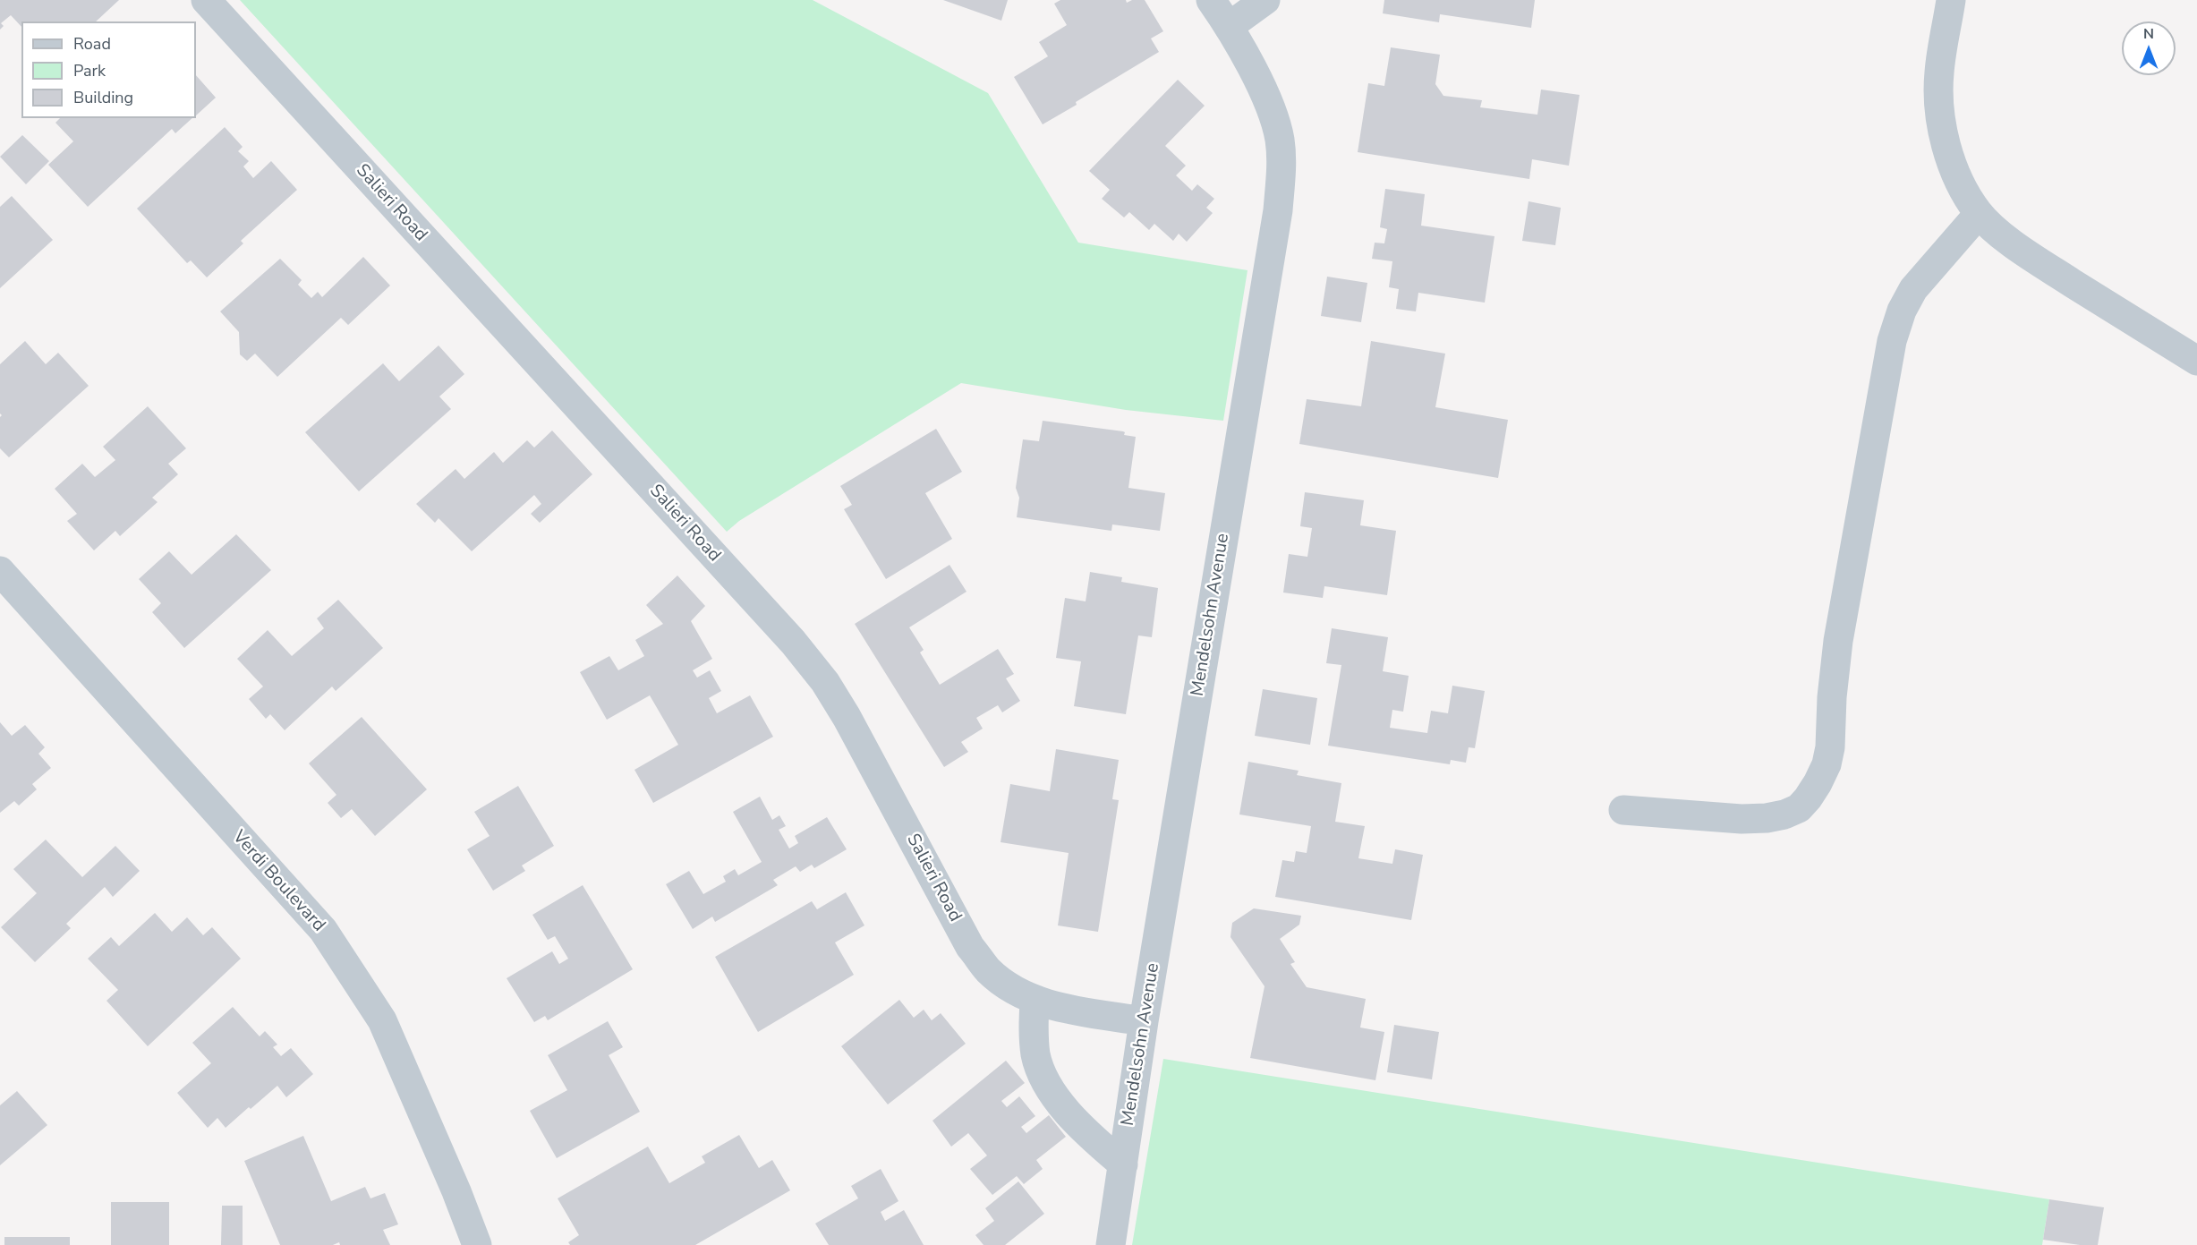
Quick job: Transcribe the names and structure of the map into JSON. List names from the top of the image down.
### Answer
{
  "streets": {
    "street": ["Salieri Road", "Mendelsohn Avenue", "Verdi Boulevard"]
  },
  "crossings": [
    ["Salieri Road", "Mendelsohn Avenue"]
  ],
  "legend": ["Road", "Park", "Building"],
  "north": "top"
}
